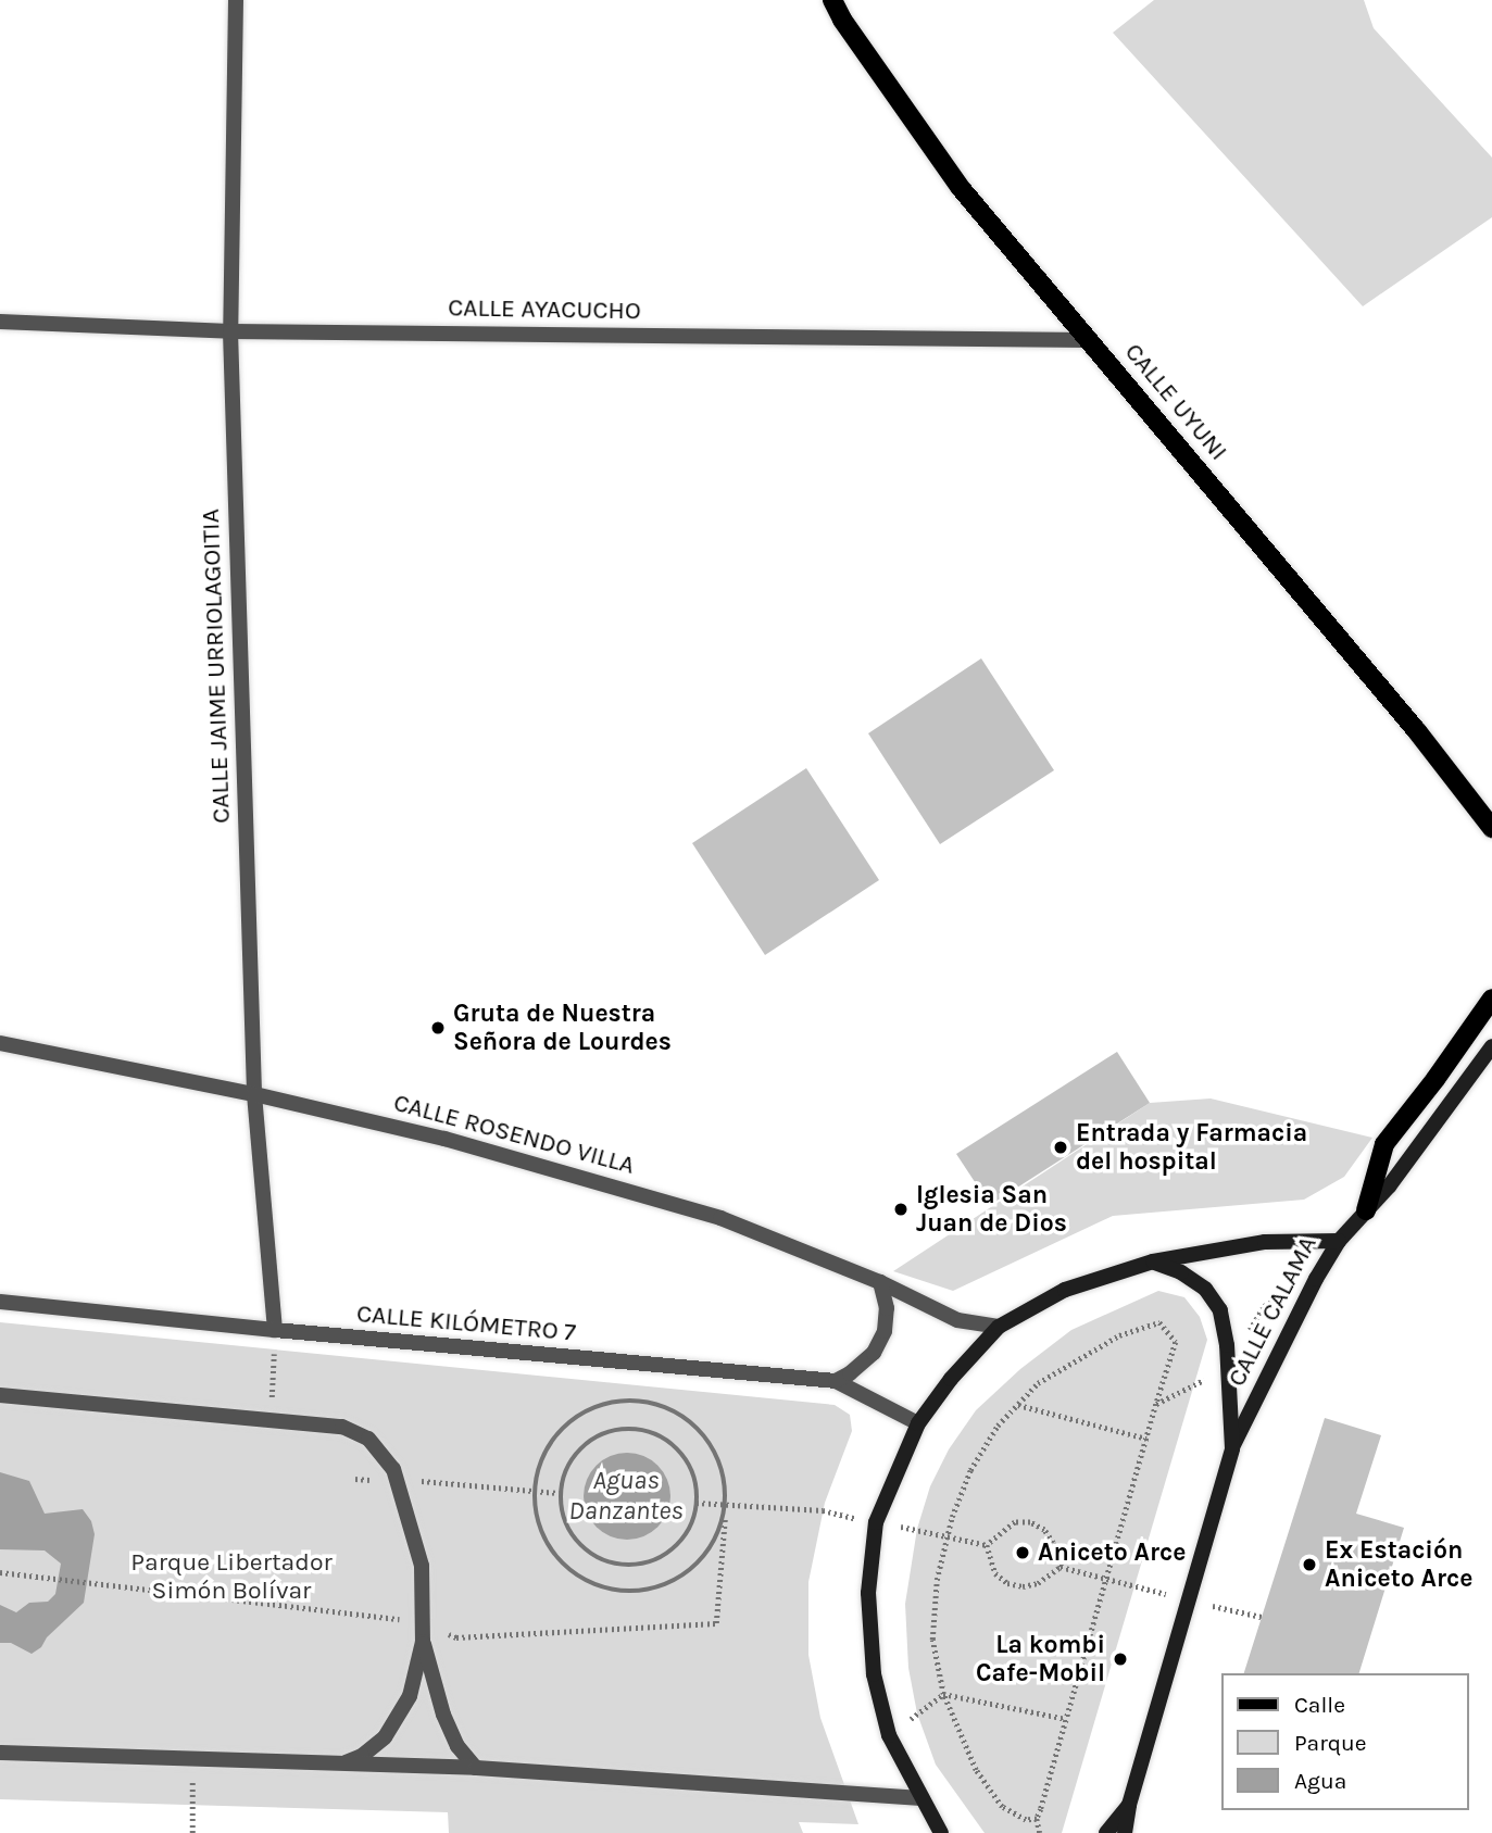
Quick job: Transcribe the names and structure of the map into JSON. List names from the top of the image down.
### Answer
{
  "streets": {
    "main road": ["CALLE UYUNI", "CALLE CALAMA"],
    "street": [
      "CALLE AYACUCHO",
      "CALLE JAIME URRIOLAGOITIA",
      "CALLE ROSENDO VILLA",
      "CALLE KILÓMETRO 7"
    ]
  },
  "crossings": [
    ["CALLE AYACUCHO", "CALLE UYUNI"],
    ["CALLE AYACUCHO", "CALLE JAIME URRIOLAGOITIA"],
    ["CALLE JAIME URRIOLAGOITIA", "CALLE ROSENDO VILLA"],
    ["CALLE JAIME URRIOLAGOITIA", "CALLE KILÓMETRO 7"],
    ["CALLE ROSENDO VILLA", "CALLE CALAMA"],
    ["CALLE CALAMA", "CALLE KILÓMETRO 7"]
  ],
  "water": ["Aguas Danzantes"],
  "parks": ["Parque Libertador Simón Bolívar"],
  "places": [
    "Gruta de Nuestra Señora de Lourdes",
    "Entrada y Farmacia del hospital",
    "Iglesia San Juan de Dios",
    "Aniceto Arce",
    "Ex Estación Aniceto Arce",
    "La kombi Cafe-Mobil"
  ],
  "legend": ["Calle", "Parque", "Agua"]
}
